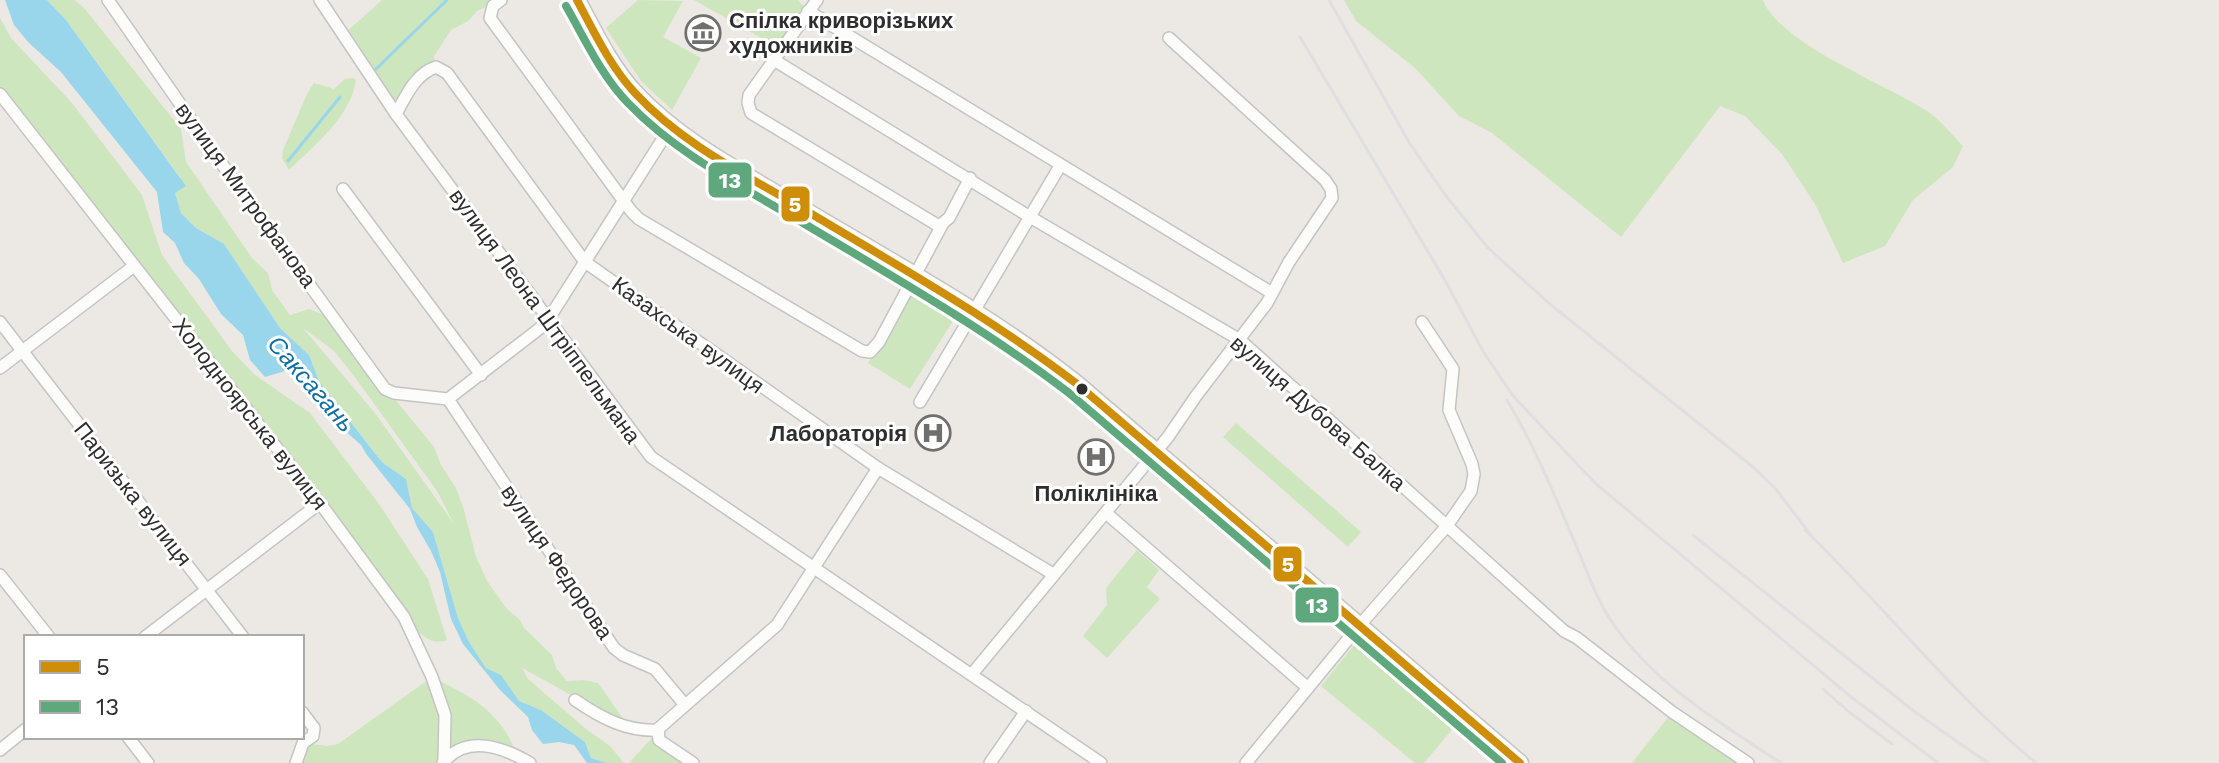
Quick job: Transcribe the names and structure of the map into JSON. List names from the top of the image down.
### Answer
{
  "streets": {
    "street": [
      "вулиця Митрофанова",
      "вулиця Леона Штріппельмана",
      "Казахська вулиця",
      "вулиця Дубова Балка",
      "Холодноярська вулиця",
      "Паризька вулиця",
      "вулиця Федорова"
    ]
  },
  "crossings": [
    ["вулиця Митрофанова", "вулиця Федорова"],
    ["вулиця Леона Штріппельмана", "Казахська вулиця"]
  ],
  "water": ["Саксагань"],
  "places": {
    "museum": ["Спілка криворізьких художників"],
    "hospital": ["Лабораторія", "Поліклініка"]
  },
  "lines": ["transit line 5", "transit line 13"],
  "legend": ["5", "13"]
}
